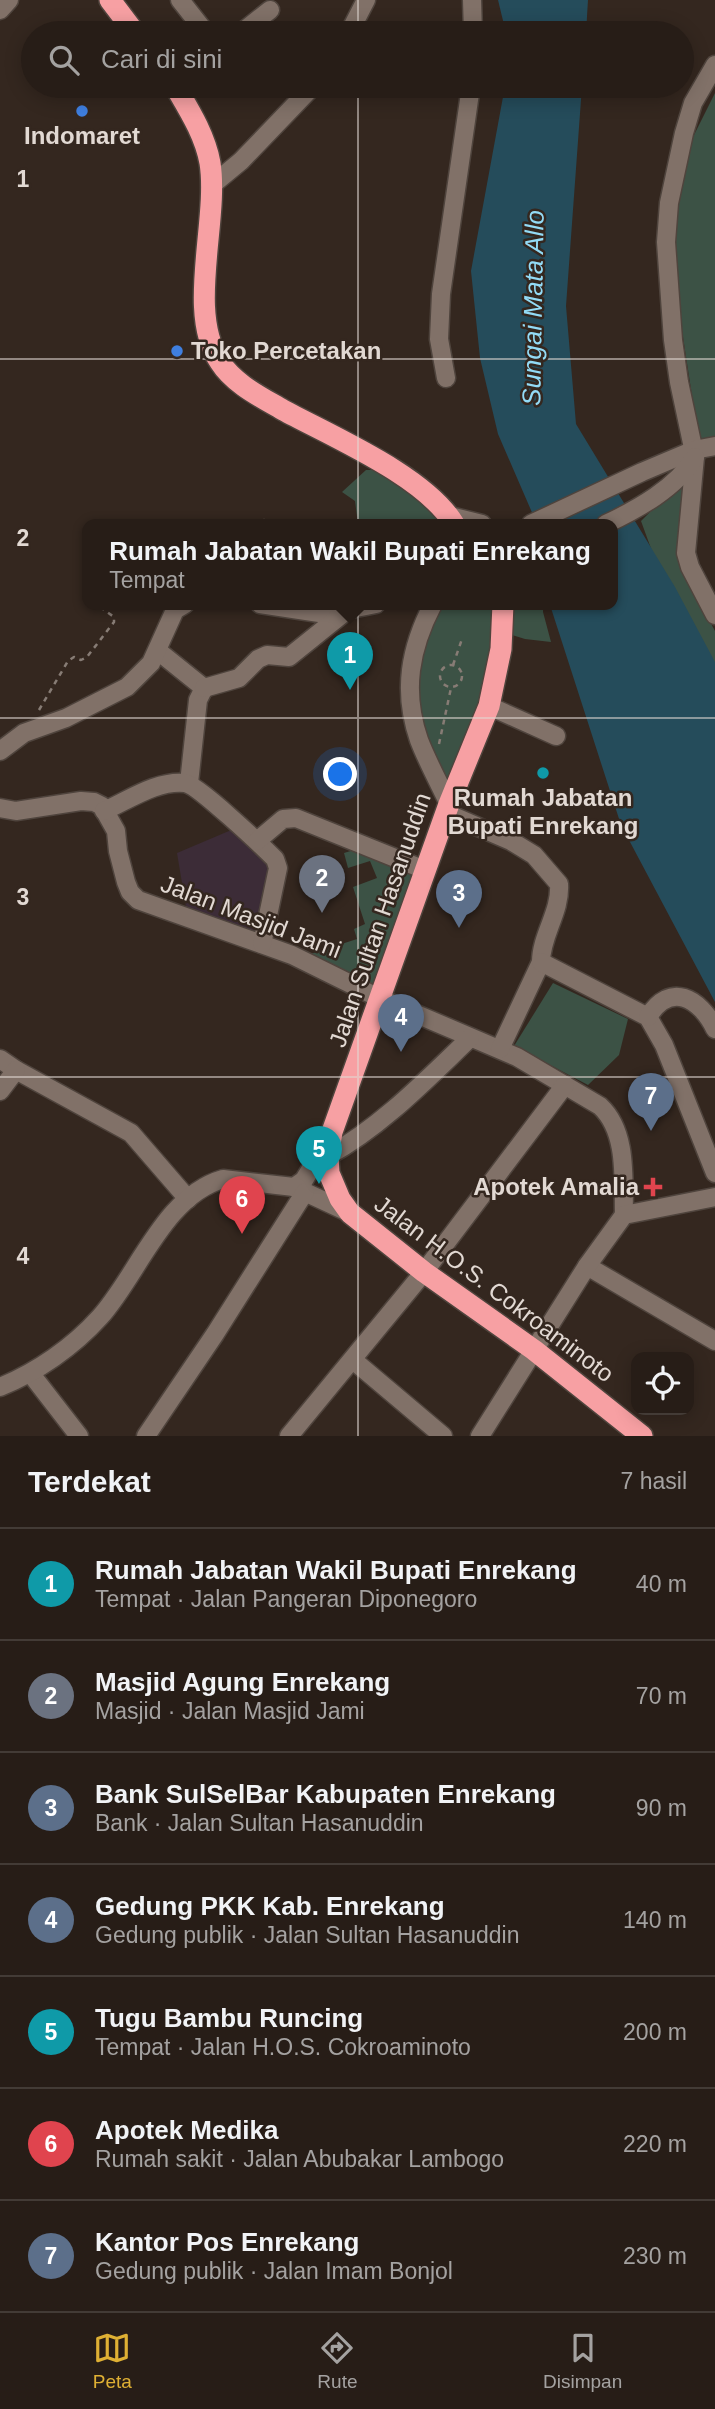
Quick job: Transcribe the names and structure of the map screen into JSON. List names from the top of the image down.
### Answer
{
  "streets": {
    "highway": ["Jalan Sultan Hasanuddin", "Jalan H.O.S. Cokroaminoto"],
    "street": ["Jalan Masjid Jami"]
  },
  "crossings": [
    ["Jalan Masjid Jami", "Jalan Sultan Hasanuddin"],
    ["Jalan Sultan Hasanuddin", "Jalan H.O.S. Cokroaminoto"]
  ],
  "water": ["Sungai Mata Allo"],
  "places": {
    "other": ["Indomaret", "Toko Percetakan", "Rumah Jabatan Bupati Enrekang"],
    "health": ["Apotek Amalia"]
  },
  "page": {
    "search": "Cari di sini",
    "popup": ["Rumah Jabatan Wakil Bupati Enrekang", "Tempat"],
    "pins": [
      "1",
      "2",
      "3",
      "4",
      "7",
      "5",
      "6"
    ],
    "heading": ["Terdekat", "7 hasil"],
    "list": [
      {
        "mark": "1",
        "name": "Rumah Jabatan Wakil Bupati Enrekang",
        "note": "Tempat · Jalan Pangeran Diponegoro",
        "value": "40 m"
      },
      {
        "mark": "2",
        "name": "Masjid Agung Enrekang",
        "note": "Masjid · Jalan Masjid Jami",
        "value": "70 m"
      },
      {
        "mark": "3",
        "name": "Bank SulSelBar Kabupaten Enrekang",
        "note": "Bank · Jalan Sultan Hasanuddin",
        "value": "90 m"
      },
      {
        "mark": "4",
        "name": "Gedung PKK Kab. Enrekang",
        "note": "Gedung publik · Jalan Sultan Hasanuddin",
        "value": "140 m"
      },
      {
        "mark": "5",
        "name": "Tugu Bambu Runcing",
        "note": "Tempat · Jalan H.O.S. Cokroaminoto",
        "value": "200 m"
      },
      {
        "mark": "6",
        "name": "Apotek Medika",
        "note": "Rumah sakit · Jalan Abubakar Lambogo",
        "value": "220 m"
      },
      {
        "mark": "7",
        "name": "Kantor Pos Enrekang",
        "note": "Gedung publik · Jalan Imam Bonjol",
        "value": "230 m"
      }
    ],
    "nav": ["Peta", "Rute", "Disimpan"]
  },
  "grid": {
    "rows": [
      "1",
      "2",
      "3",
      "4"
    ]
  }
}
